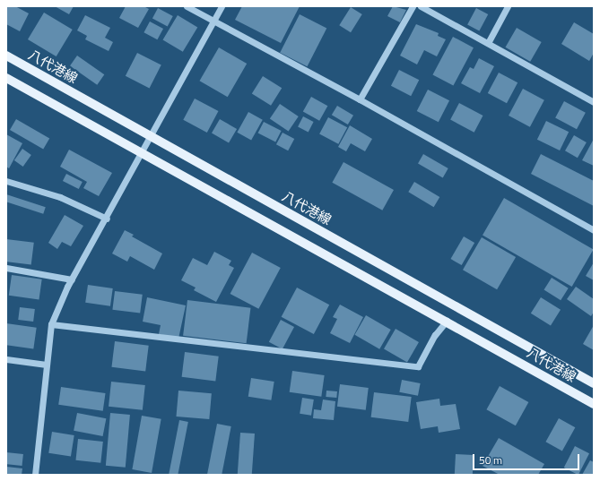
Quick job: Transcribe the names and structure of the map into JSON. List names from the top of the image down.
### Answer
{
  "streets": {
    "main road": ["八代港線"]
  },
  "scale_bar": "50 m"
}
